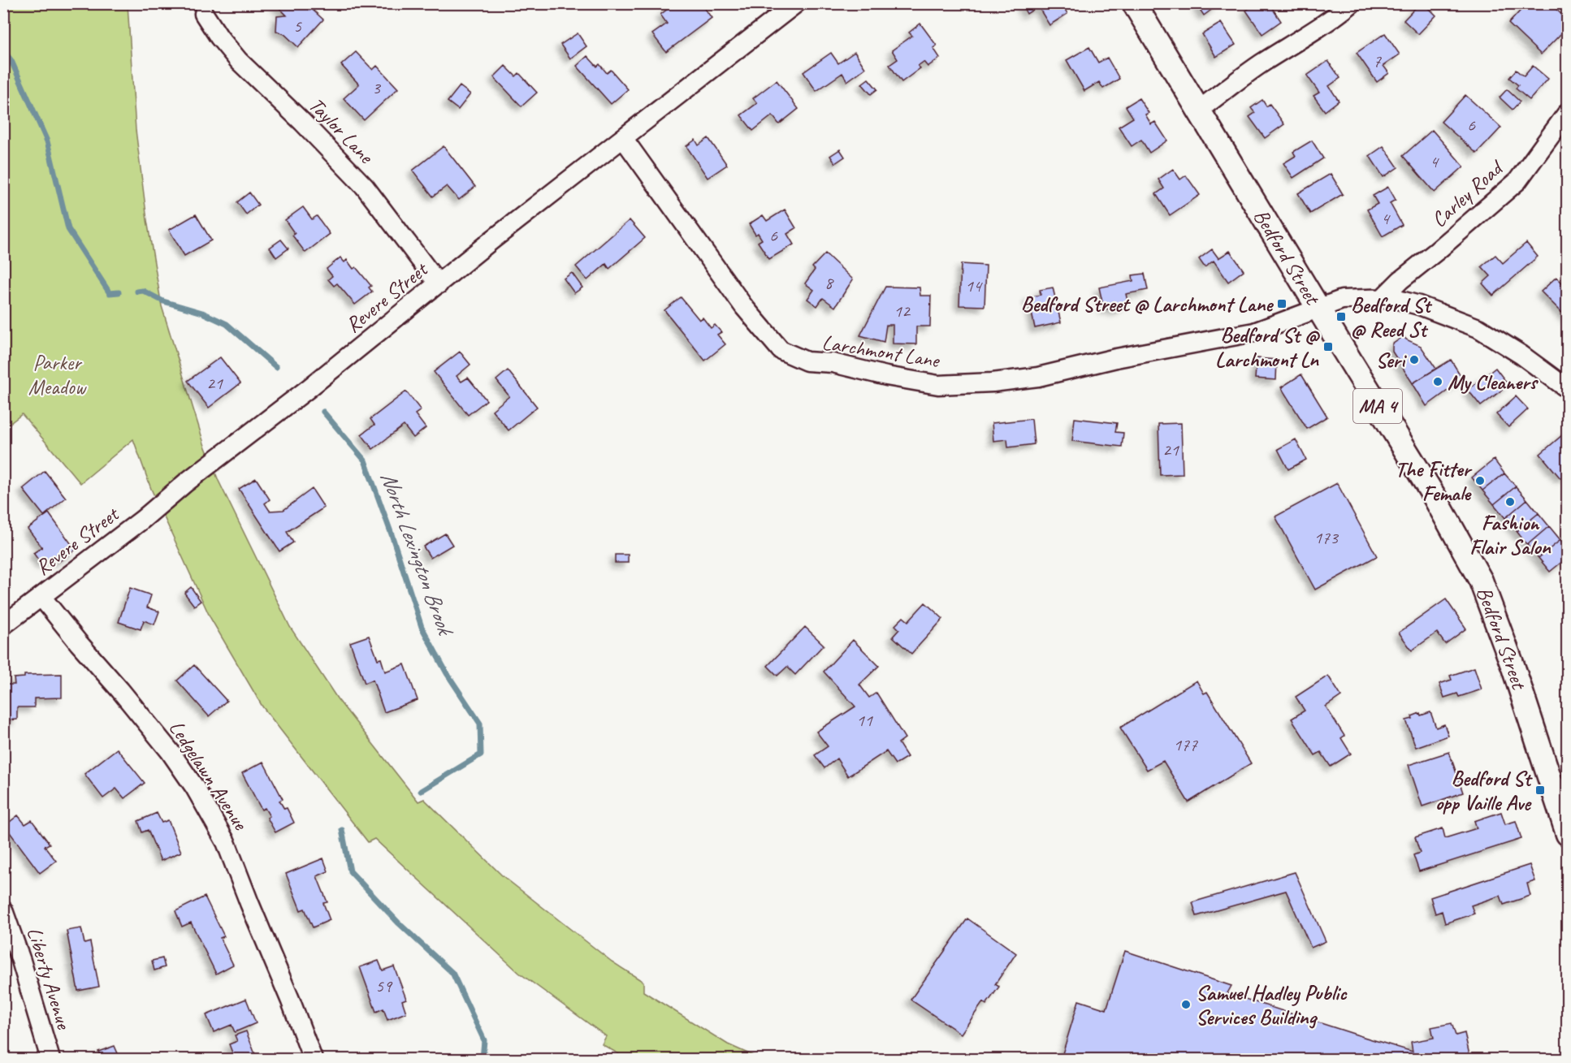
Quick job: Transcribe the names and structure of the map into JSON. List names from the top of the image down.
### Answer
{
  "streets": {
    "main road": ["Bedford Street", "MA 4"],
    "street": [
      "Taylor Lane",
      "Carley Road",
      "Revere Street",
      "Larchmont Lane",
      "Ledgelawn Avenue",
      "Liberty Avenue"
    ]
  },
  "crossings": [
    ["Taylor Lane", "Revere Street"],
    ["Carley Road", "Larchmont Lane"],
    ["Bedford Street", "Larchmont Lane"],
    ["Revere Street", "Larchmont Lane"],
    ["Revere Street", "Ledgelawn Avenue"]
  ],
  "water": ["North Lexington Brook"],
  "parks": ["Parker Meadow"],
  "places": {
    "transit": [
      "Bedford Street @ Larchmont Lane",
      "Bedford St @ Reed St",
      "Bedford St @ Larchmont Ln",
      "Bedford St opp Vaille Ave"
    ],
    "other": [
      "Seri",
      "My Cleaners",
      "The Fitter Female",
      "Fashion Flair Salon",
      "Samuel Hadley Public Services Building"
    ]
  },
  "house_numbers": [
    "5",
    "7",
    "3",
    "6",
    "4",
    "4",
    "6",
    "8",
    "14",
    "12",
    "21",
    "21",
    "173",
    "11",
    "177",
    "59"
  ]
}
